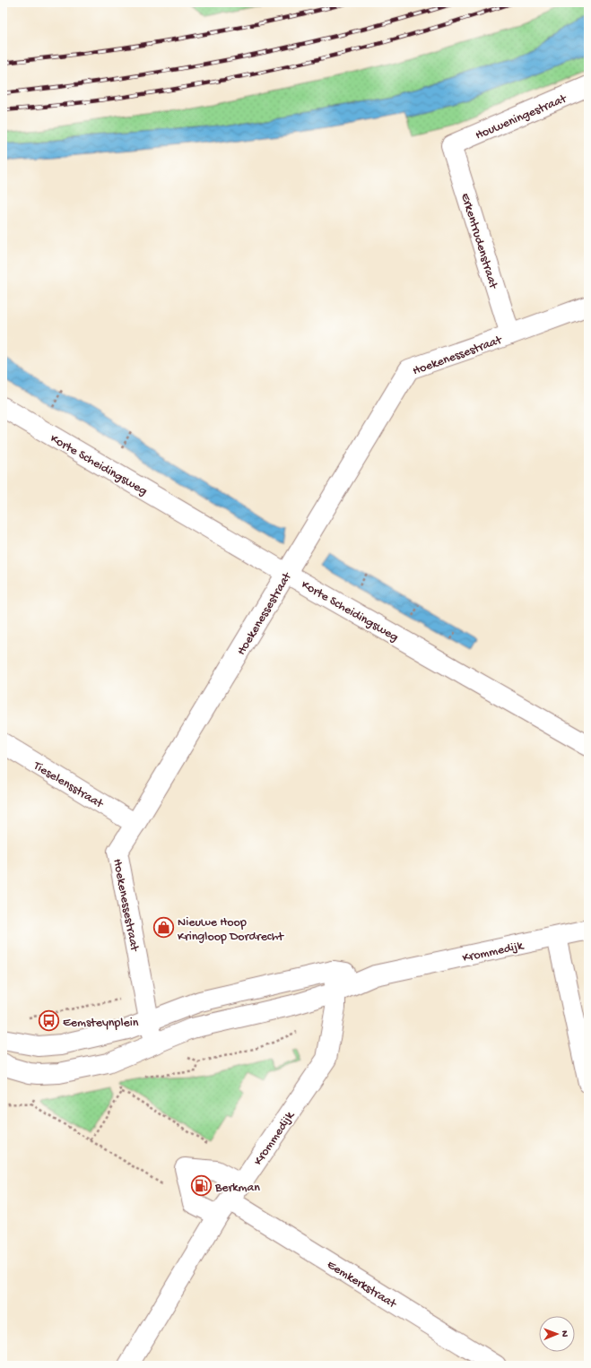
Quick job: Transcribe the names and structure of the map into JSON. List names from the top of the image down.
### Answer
{
  "streets": {
    "street": [
      "Houweningestraat",
      "Erkentrudenstraat",
      "Hoekenessestraat",
      "Korte Scheidingsweg",
      "Tieselensstraat",
      "Krommedijk",
      "Eemkerkstraat"
    ]
  },
  "crossings": [
    ["Houweningestraat", "Erkentrudenstraat"],
    ["Erkentrudenstraat", "Hoekenessestraat"],
    ["Hoekenessestraat", "Korte Scheidingsweg"],
    ["Hoekenessestraat", "Tieselensstraat"],
    ["Krommedijk", "Eemkerkstraat"]
  ],
  "places": {
    "shop": ["Nieuwe Hoop Kringloop Dordrecht"],
    "bus stop": ["Eemsteynplein"],
    "fuel station": ["Berkman"]
  },
  "north": "right"
}
